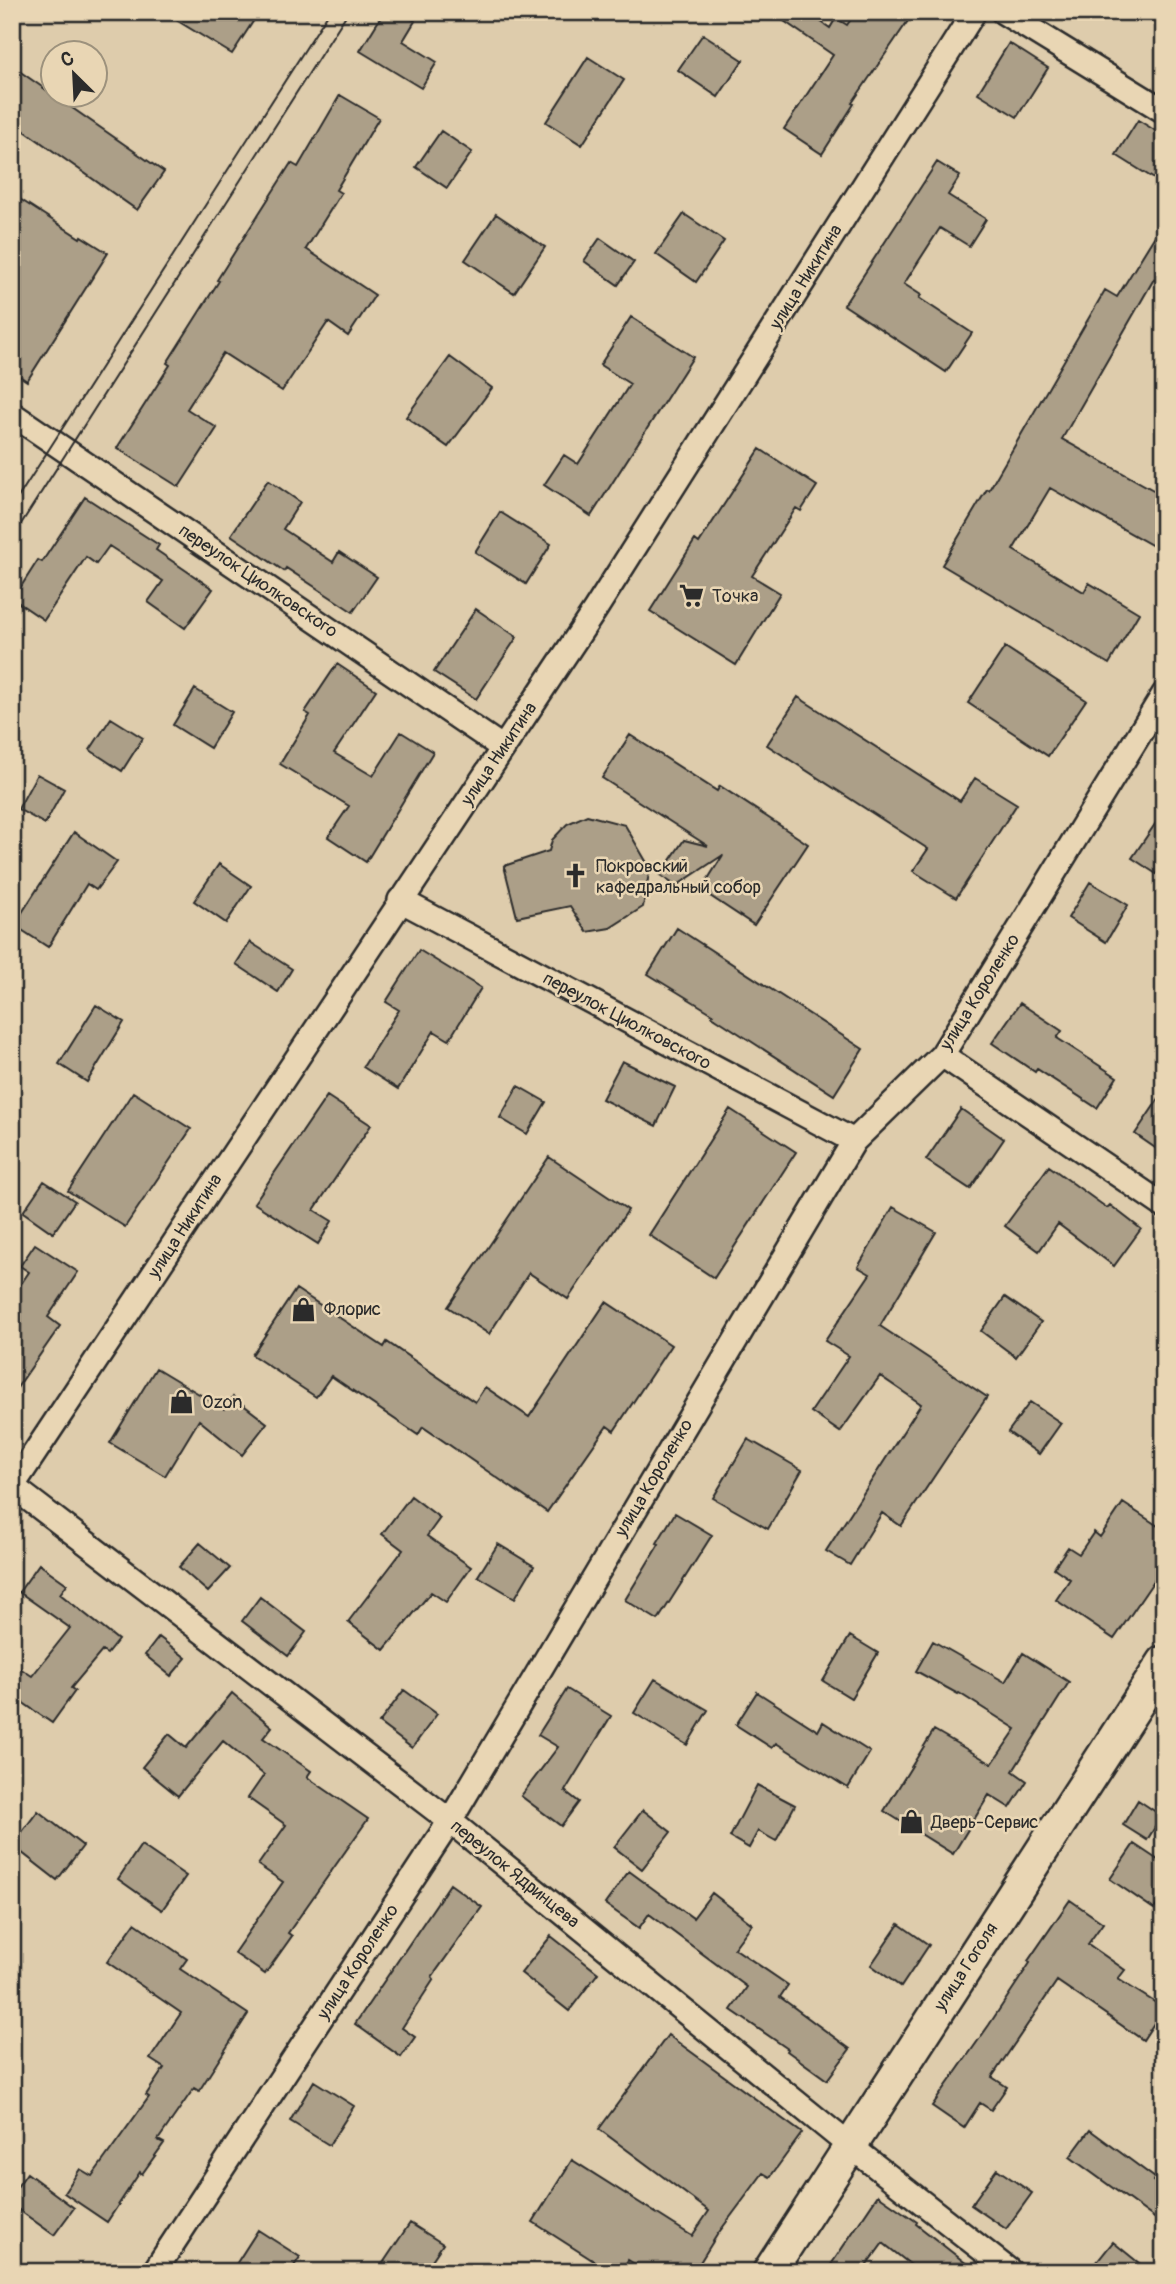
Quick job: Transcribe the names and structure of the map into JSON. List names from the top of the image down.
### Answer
{
  "streets": {
    "street": [
      "улица Никитина",
      "переулок Циолковского",
      "улица Короленко",
      "переулок Ядринцева",
      "улица Гоголя"
    ]
  },
  "crossings": [
    ["улица Никитина", "переулок Циолковского"],
    ["улица Никитина", "переулок Ядринцева"],
    ["переулок Циолковского", "улица Короленко"],
    ["улица Короленко", "переулок Ядринцева"],
    ["переулок Ядринцева", "улица Гоголя"]
  ],
  "places": {
    "supermarket": ["Точка"],
    "church": ["Покровский кафедральный собор"],
    "shop": ["Флорис", "Ozon", "Дверь-Сервис"]
  },
  "north": "top left"
}
